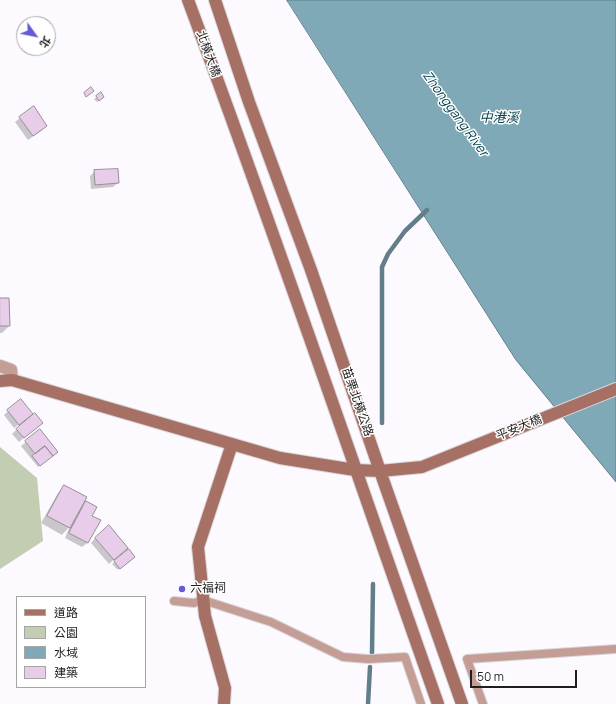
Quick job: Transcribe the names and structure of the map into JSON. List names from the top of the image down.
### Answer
{
  "streets": {
    "main road": ["北橫大橋", "苗栗北橫公路", "平安大橋"]
  },
  "crossings": [
    ["北橫大橋", "苗栗北橫公路"],
    ["苗栗北橫公路", "平安大橋"]
  ],
  "water": ["Zhonggang River", "中港溪"],
  "places": ["六福祠"],
  "legend": [
    "道路",
    "公園",
    "水域",
    "建築"
  ],
  "scale_bar": "50 m",
  "north": "bottom right"
}
